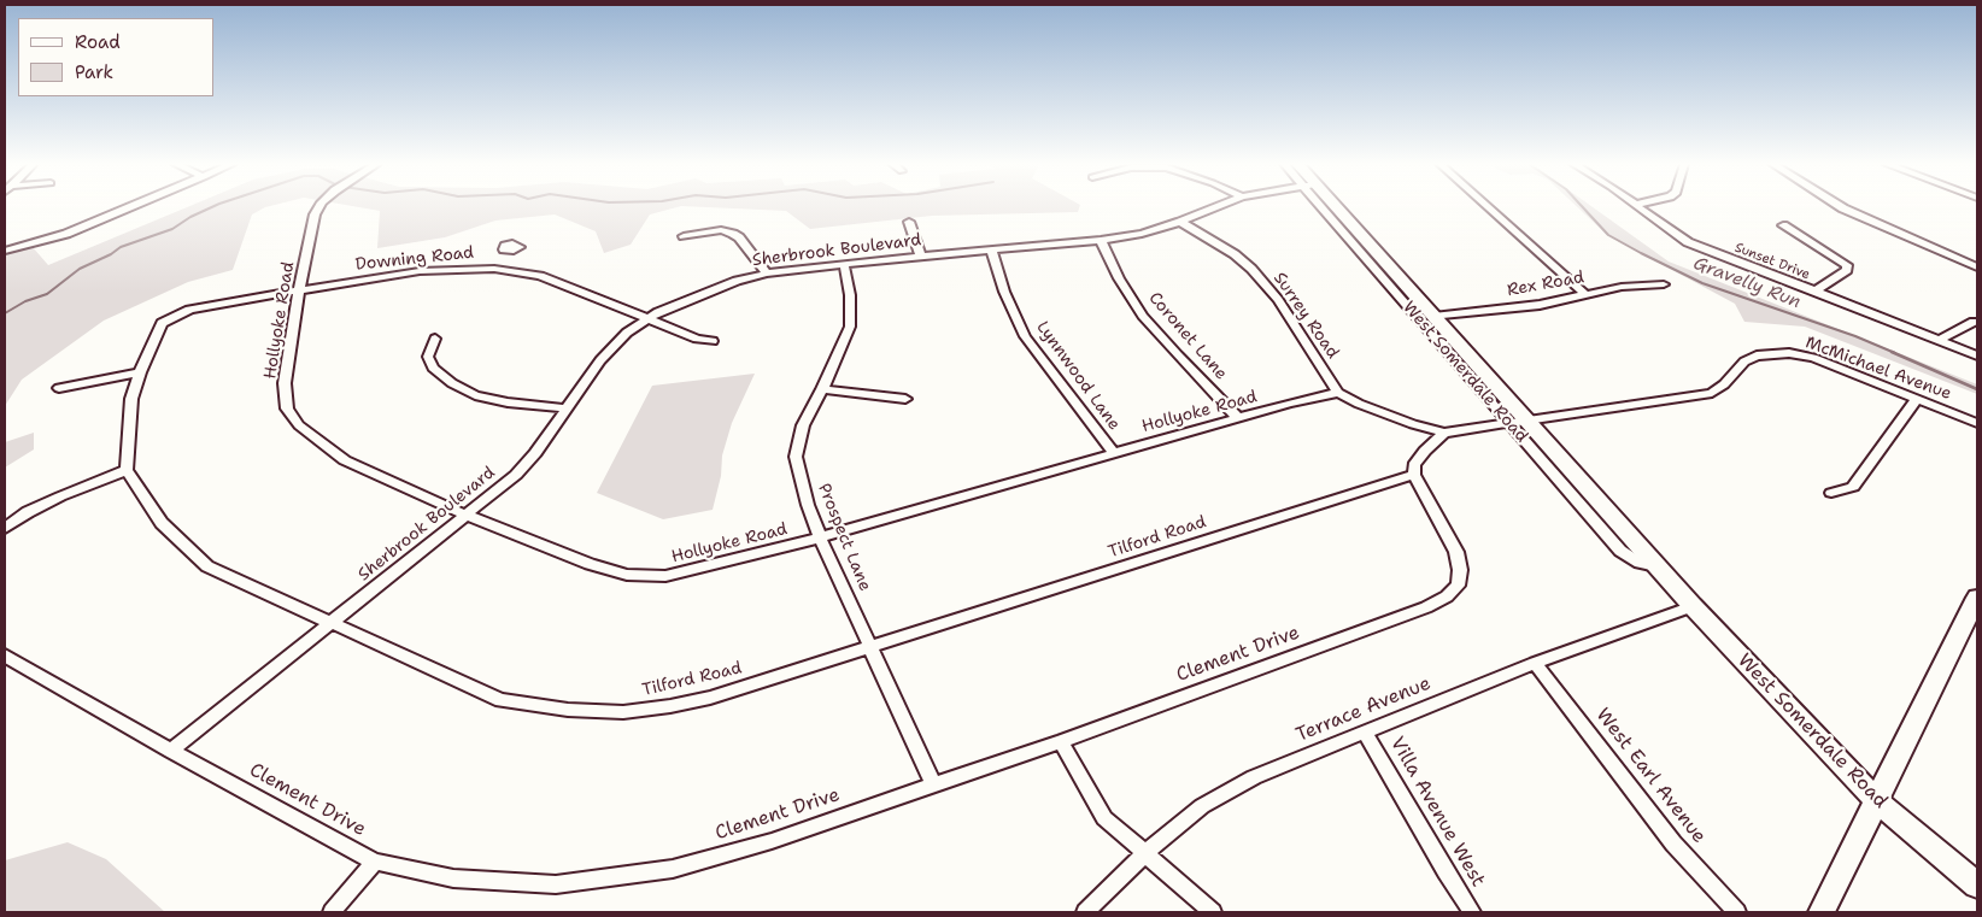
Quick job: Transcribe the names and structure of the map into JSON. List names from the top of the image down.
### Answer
{
  "streets": {
    "main road": ["West Somerdale Road"],
    "street": [
      "Sherbrook Boulevard",
      "Downing Road",
      "Sunset Drive",
      "Rex Road",
      "Surrey Road",
      "Hollyoke Road",
      "Coronet Lane",
      "McMichael Avenue",
      "Lynnwood Lane",
      "Prospect Lane",
      "Tilford Road",
      "Clement Drive",
      "Terrace Avenue",
      "West Earl Avenue",
      "Villa Avenue West"
    ]
  },
  "crossings": [
    ["Sherbrook Boulevard", "Downing Road"],
    ["Sherbrook Boulevard", "Surrey Road"],
    ["Sherbrook Boulevard", "Hollyoke Road"],
    ["Sherbrook Boulevard", "Coronet Lane"],
    ["Sherbrook Boulevard", "Lynnwood Lane"],
    ["Sherbrook Boulevard", "Prospect Lane"],
    ["Sherbrook Boulevard", "Tilford Road"],
    ["Sherbrook Boulevard", "Clement Drive"],
    ["Downing Road", "Hollyoke Road"],
    ["Rex Road", "West Somerdale Road"],
    ["Surrey Road", "Hollyoke Road"],
    ["Hollyoke Road", "Coronet Lane"],
    ["Hollyoke Road", "Lynnwood Lane"],
    ["Hollyoke Road", "Prospect Lane"],
    ["McMichael Avenue", "West Somerdale Road"],
    ["West Somerdale Road", "Terrace Avenue"],
    ["Prospect Lane", "Tilford Road"],
    ["Prospect Lane", "Clement Drive"],
    ["Tilford Road", "Clement Drive"],
    ["Terrace Avenue", "West Earl Avenue"],
    ["Terrace Avenue", "Villa Avenue West"]
  ],
  "water": ["Gravelly Run"],
  "legend": ["Road", "Park"]
}
